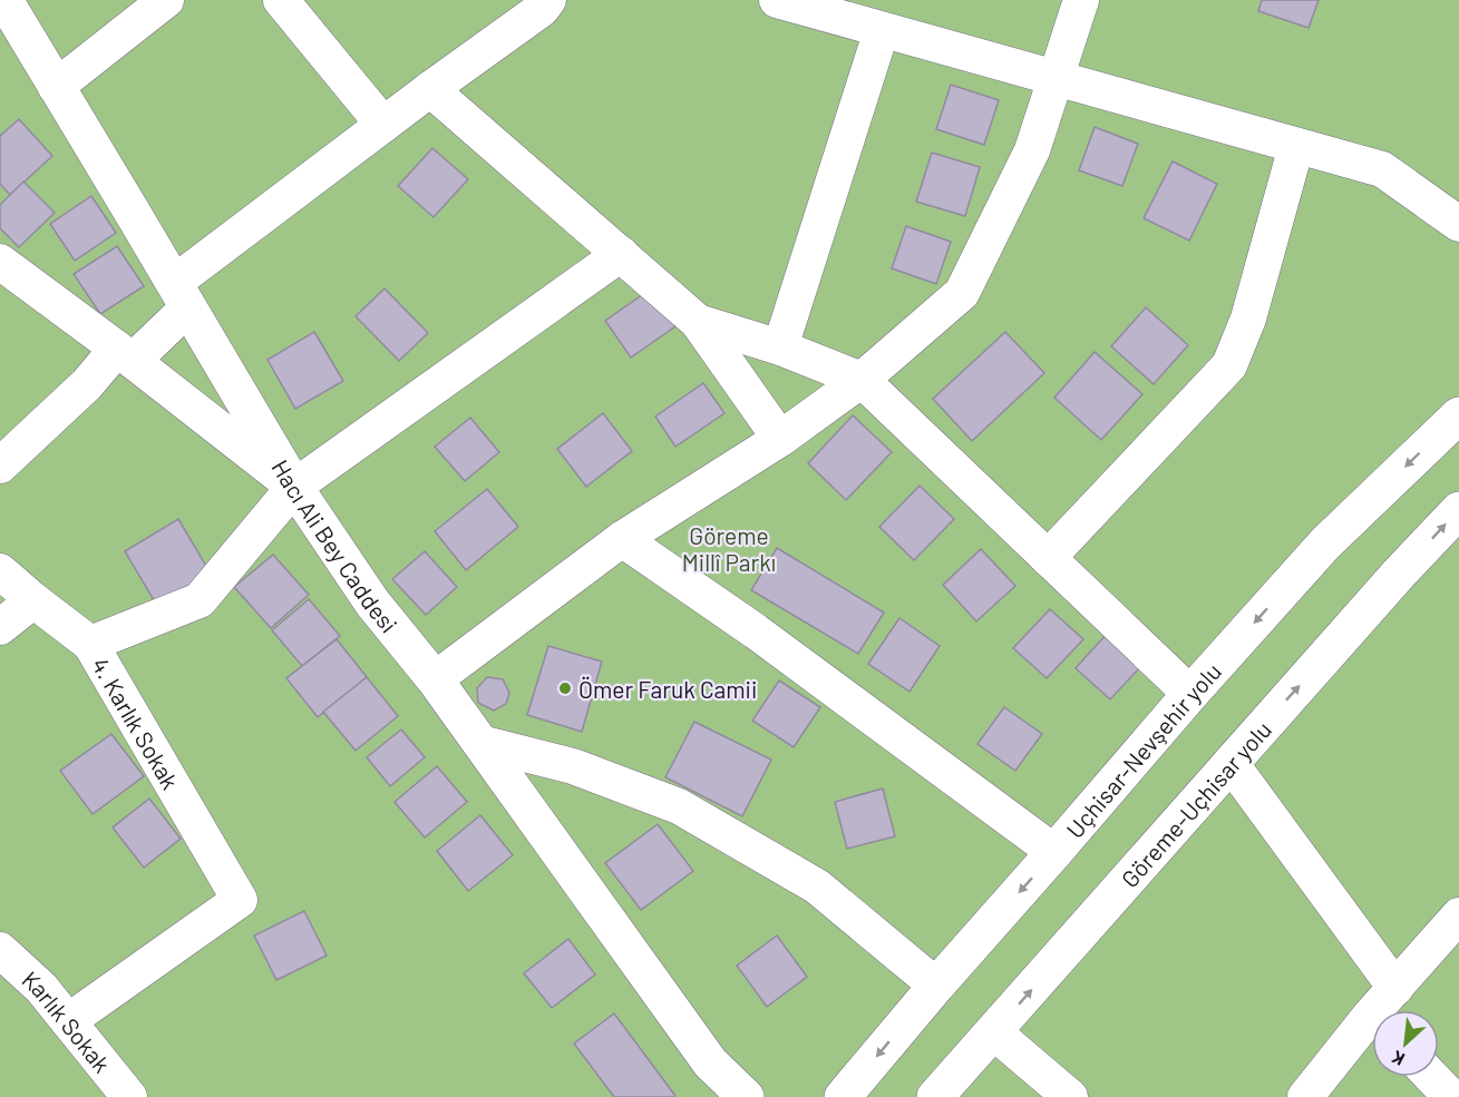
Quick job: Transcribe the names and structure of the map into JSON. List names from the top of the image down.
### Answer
{
  "streets": {
    "main road": ["Hacı Ali Bey Caddesi", "Uçhisar-Nevşehir yolu", "Göreme-Uçhisar yolu"],
    "street": ["4. Karlık Sokak", "Karlık Sokak"]
  },
  "crossings": [
    ["4. Karlık Sokak", "Karlık Sokak"]
  ],
  "one_way": ["Uçhisar-Nevşehir yolu", "Göreme-Uçhisar yolu"],
  "parks": ["Göreme Millî Parkı"],
  "places": ["Ömer Faruk Camii"],
  "north": "bottom left"
}
